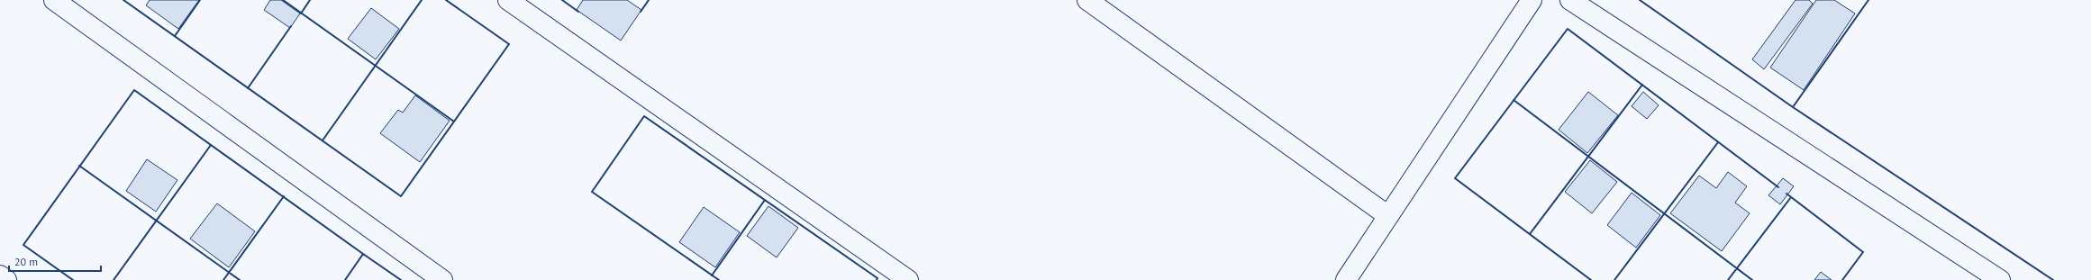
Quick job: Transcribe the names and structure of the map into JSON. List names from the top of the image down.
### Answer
{
  "scale_bar": "20 m"
}
